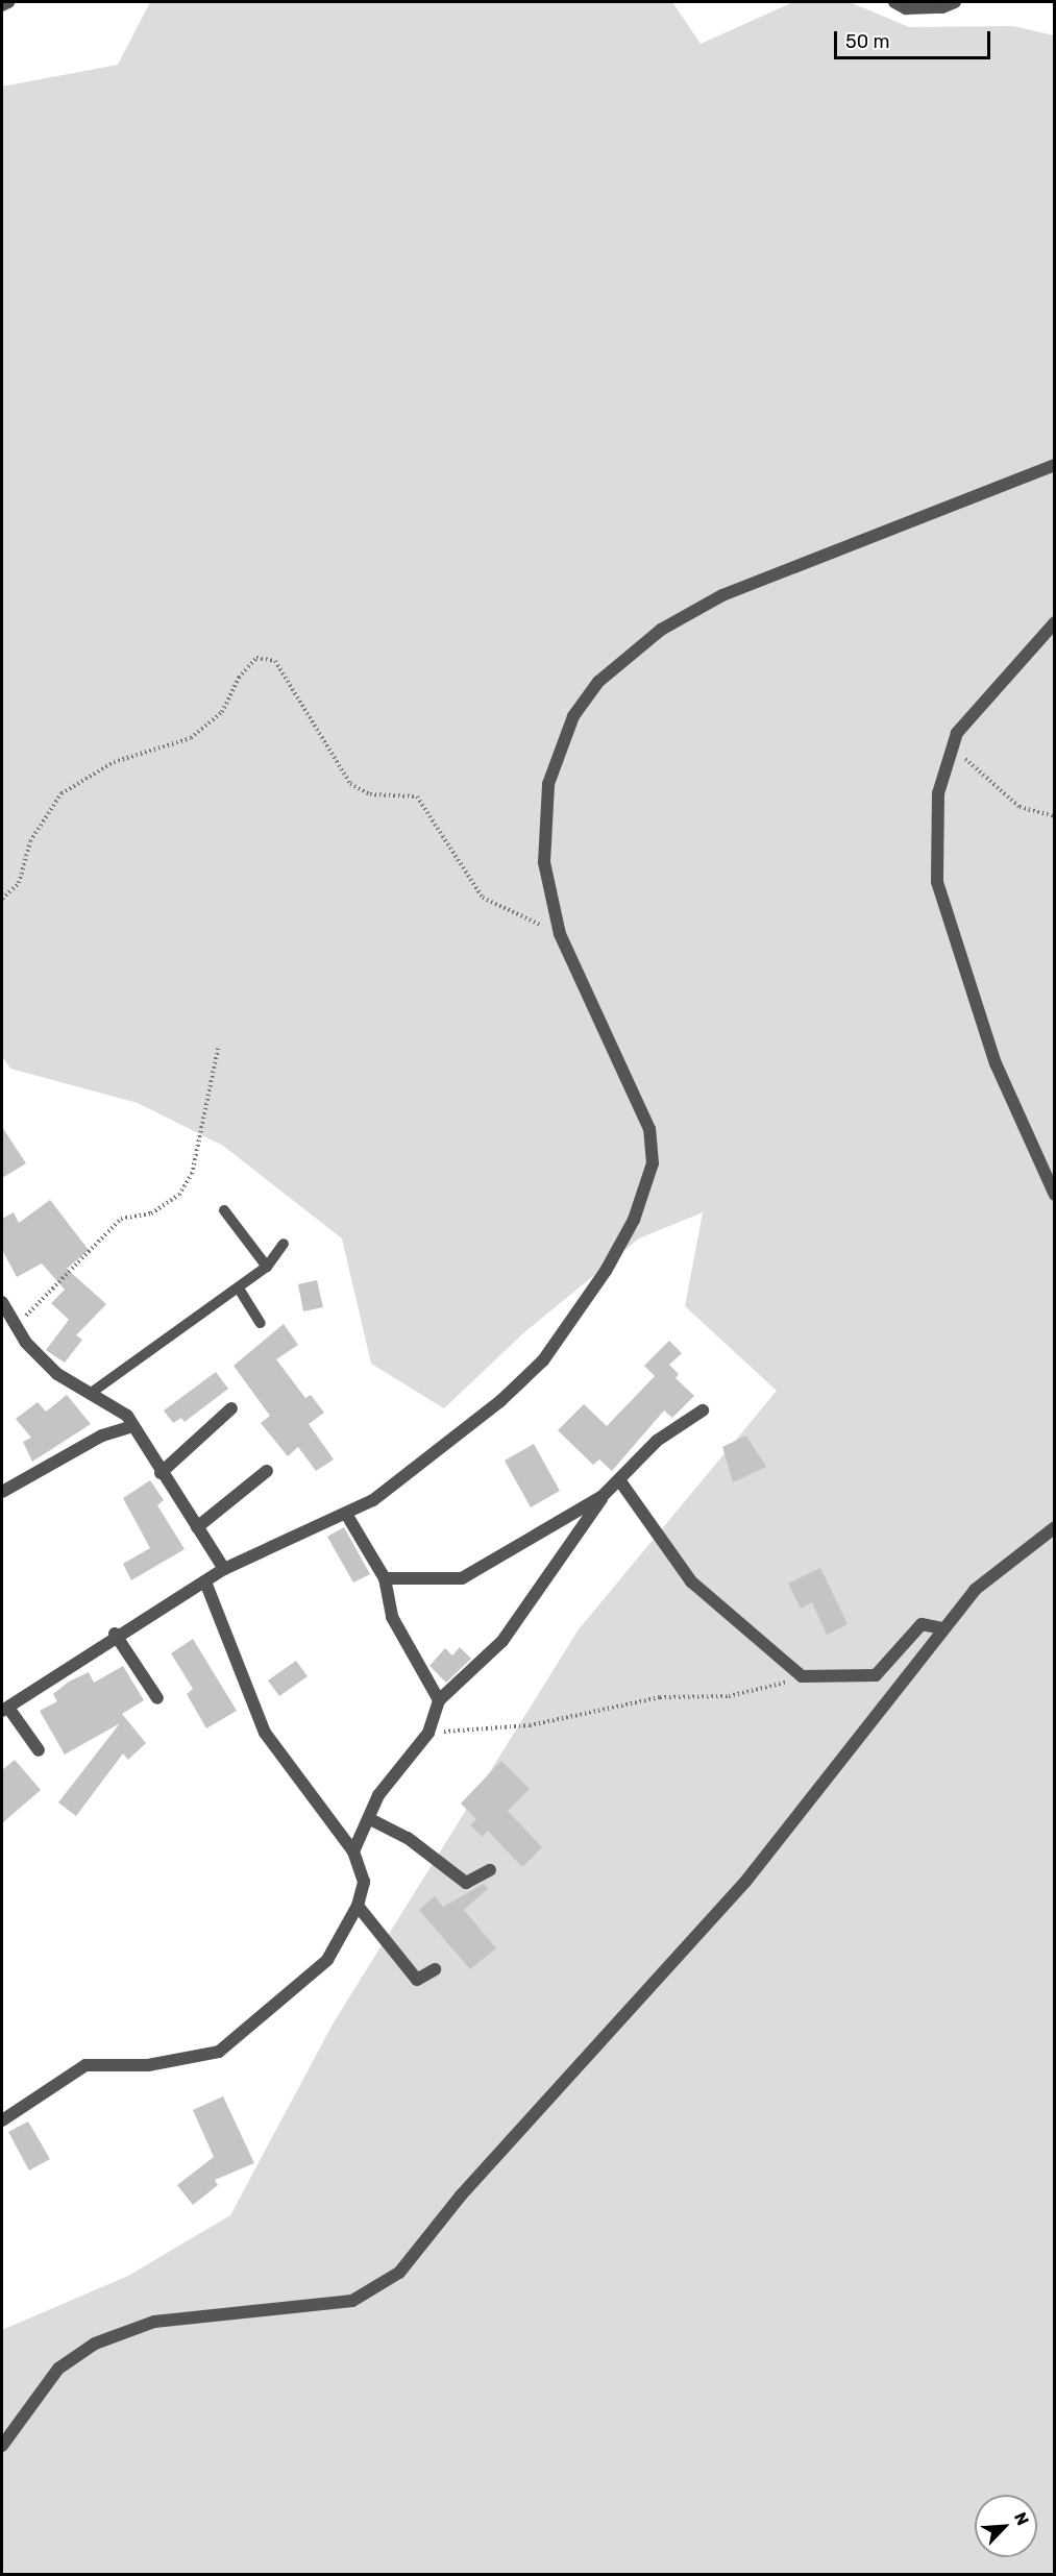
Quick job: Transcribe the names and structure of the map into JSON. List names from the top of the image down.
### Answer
{
  "scale_bar": "50 m",
  "north": "top right"
}
